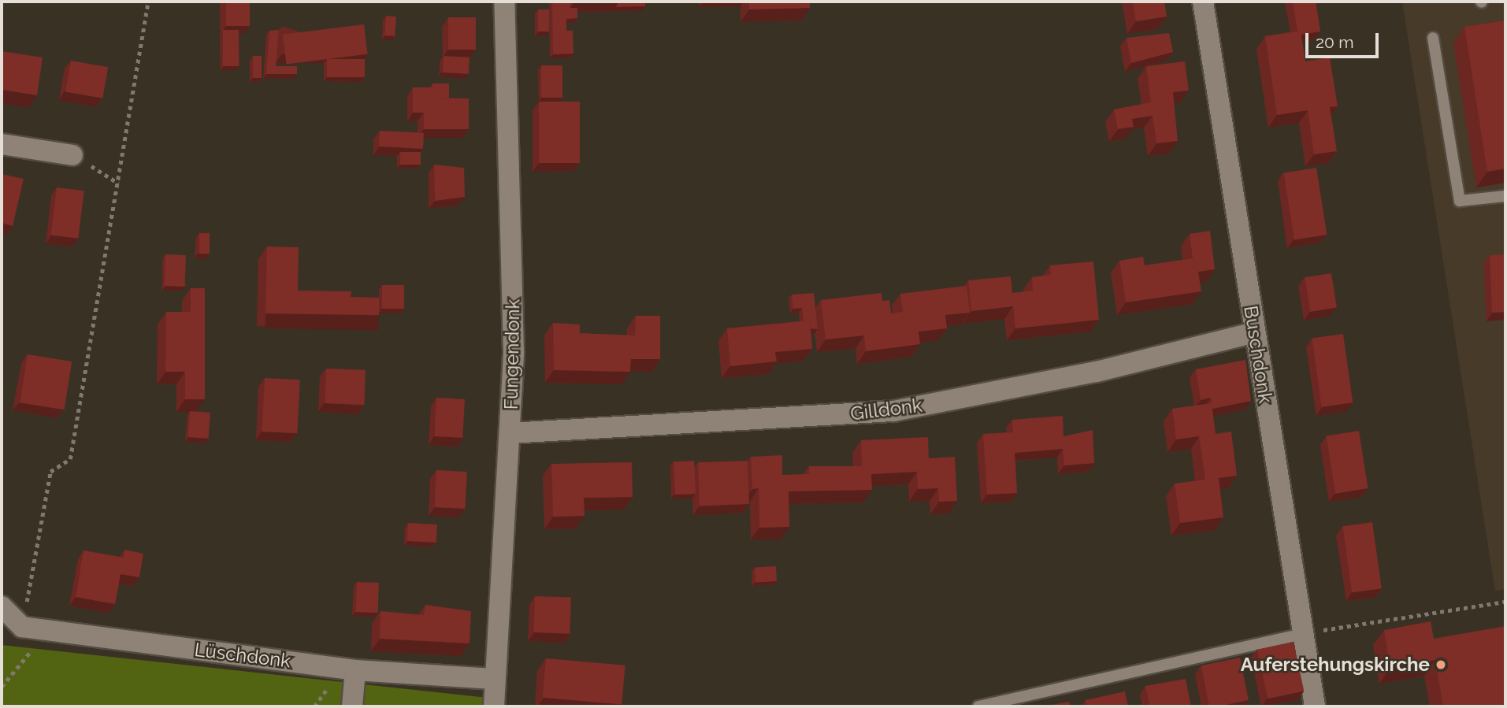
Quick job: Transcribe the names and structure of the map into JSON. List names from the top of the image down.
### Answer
{
  "streets": {
    "street": [
      "Fungendonk",
      "Buschdonk",
      "Gilldonk",
      "Lüschdonk"
    ]
  },
  "crossings": [
    ["Fungendonk", "Gilldonk"],
    ["Fungendonk", "Lüschdonk"],
    ["Buschdonk", "Gilldonk"]
  ],
  "places": ["Auferstehungskirche"],
  "scale_bar": "20 m"
}
